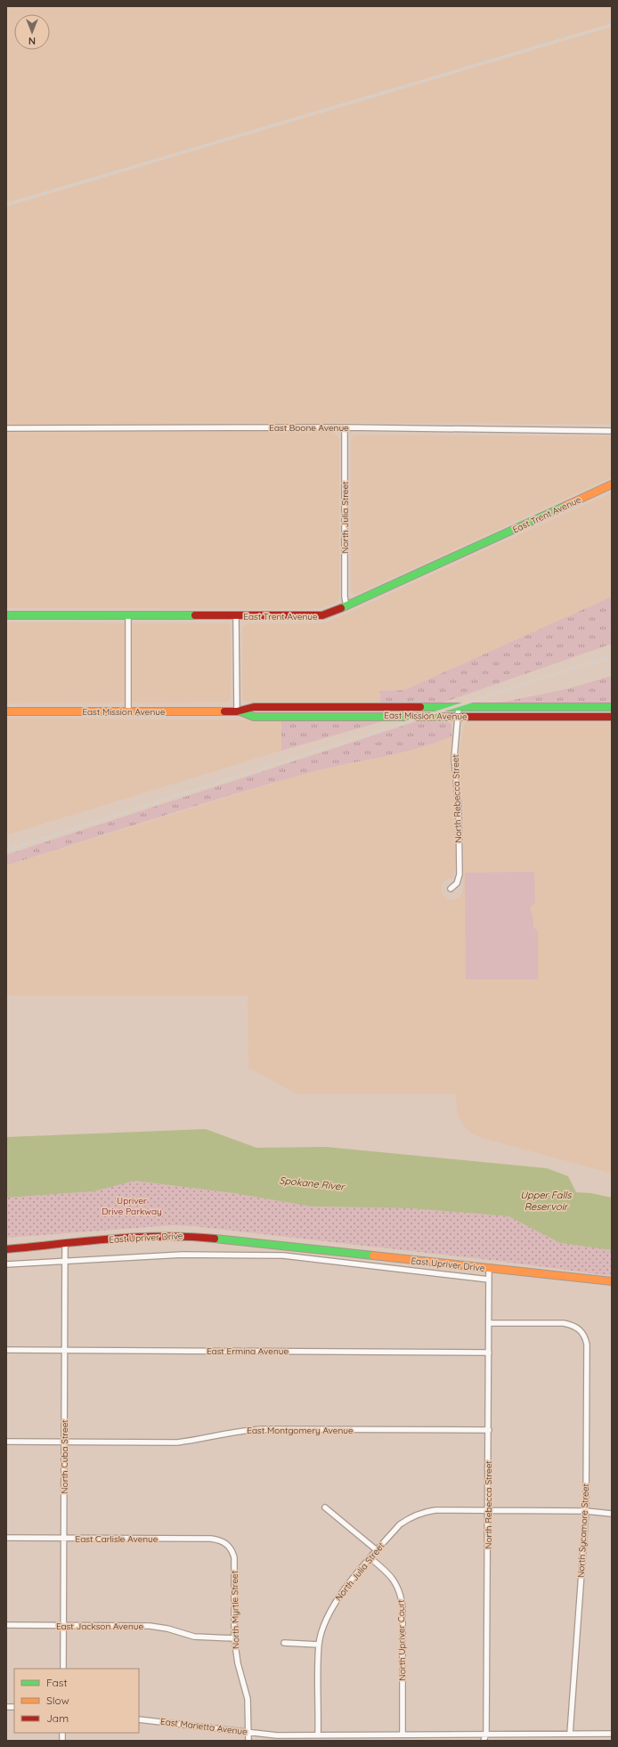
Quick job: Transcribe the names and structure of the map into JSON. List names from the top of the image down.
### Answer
{
  "streets": {
    "main road": ["East Trent Avenue", "East Mission Avenue", "East Upriver Drive"],
    "street": [
      "East Boone Avenue",
      "North Julia Street",
      "North Rebecca Street",
      "East Ermina Avenue",
      "East Montgomery Avenue",
      "North Cuba Street",
      "North Sycamore Street",
      "East Carlisle Avenue",
      "North Myrtle Street",
      "East Jackson Avenue",
      "North Upriver Court",
      "East Marietta Avenue"
    ]
  },
  "crossings": [
    ["East Boone Avenue", "North Julia Street"],
    ["East Trent Avenue", "North Julia Street"],
    ["North Julia Street", "North Rebecca Street"],
    ["North Julia Street", "North Upriver Court"],
    ["North Julia Street", "East Marietta Avenue"],
    ["East Mission Avenue", "North Rebecca Street"],
    ["North Rebecca Street", "East Upriver Drive"],
    ["North Rebecca Street", "East Ermina Avenue"],
    ["North Rebecca Street", "East Montgomery Avenue"],
    ["North Rebecca Street", "North Sycamore Street"],
    ["North Rebecca Street", "East Marietta Avenue"],
    ["East Upriver Drive", "North Cuba Street"],
    ["East Ermina Avenue", "North Cuba Street"],
    ["East Montgomery Avenue", "North Cuba Street"],
    ["North Cuba Street", "East Carlisle Avenue"],
    ["North Cuba Street", "East Jackson Avenue"],
    ["North Sycamore Street", "East Marietta Avenue"],
    ["East Carlisle Avenue", "North Myrtle Street"],
    ["North Myrtle Street", "East Jackson Avenue"],
    ["North Myrtle Street", "East Marietta Avenue"],
    ["North Upriver Court", "East Marietta Avenue"]
  ],
  "water": ["Spokane River", "Upper Falls Reservoir"],
  "parks": ["Upriver Drive Parkway"],
  "legend": ["Fast", "Slow", "Jam"],
  "north": "bottom"
}
